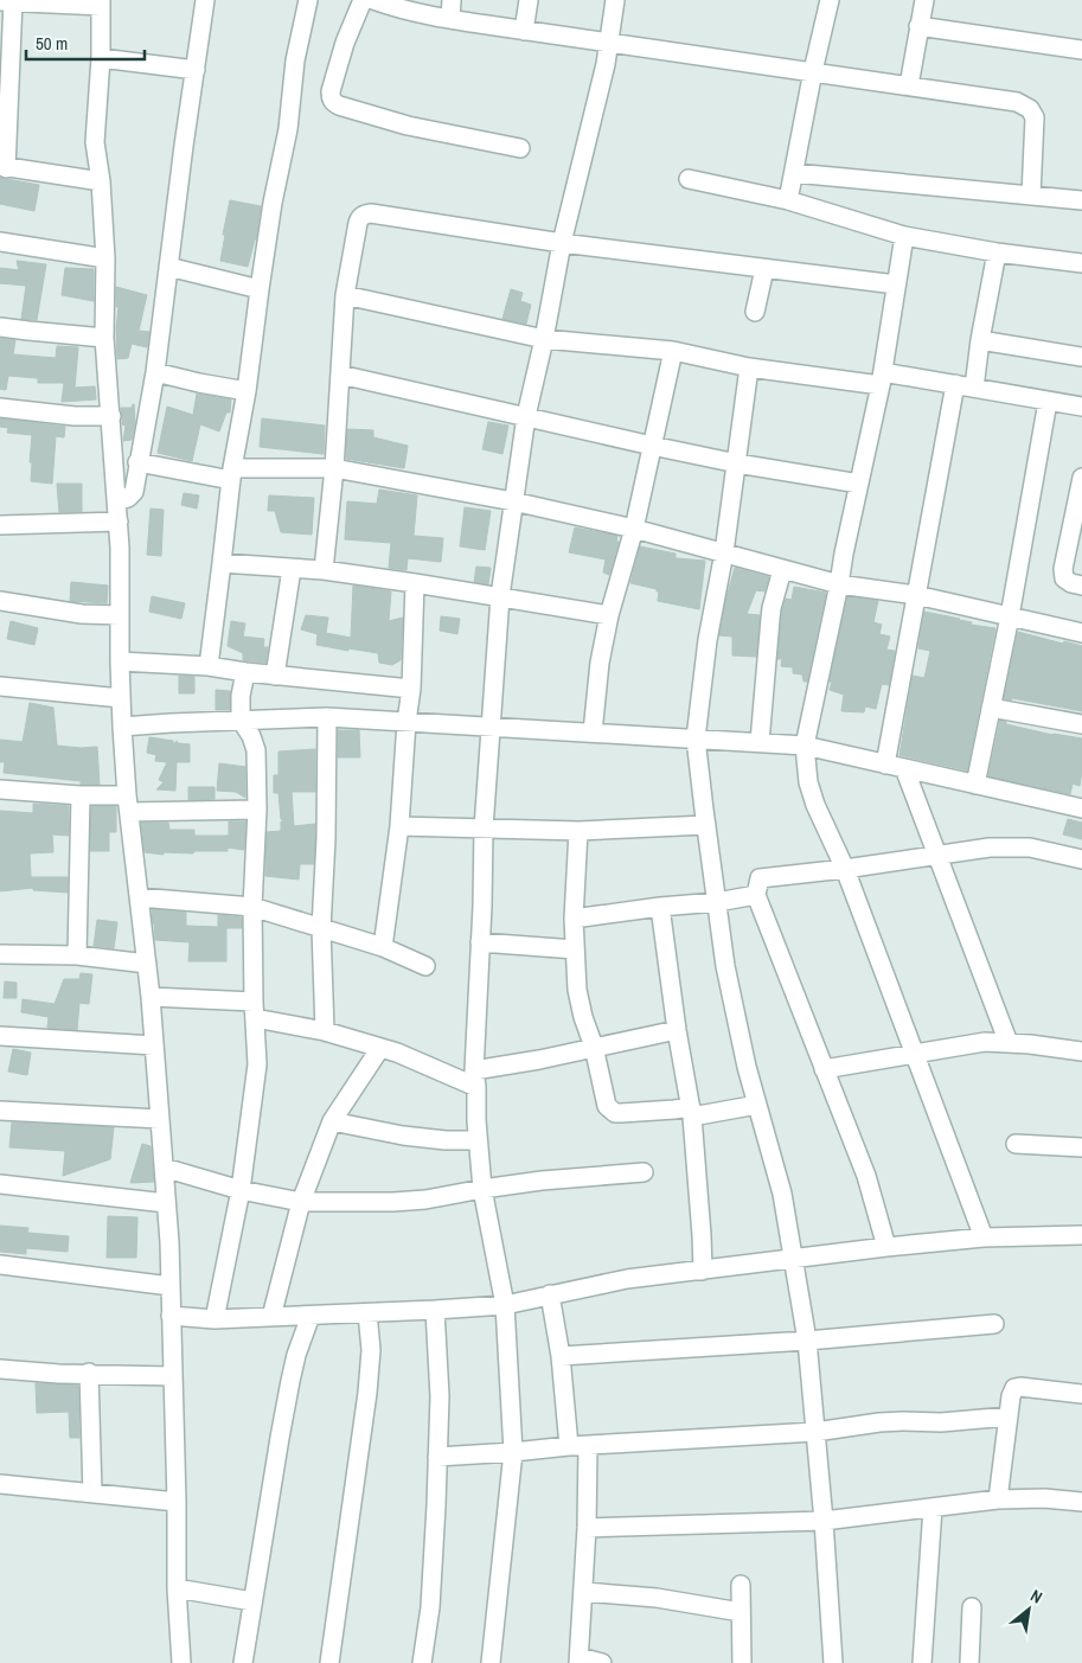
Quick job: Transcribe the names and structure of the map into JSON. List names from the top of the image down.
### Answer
{
  "scale_bar": "50 m",
  "north": "top right"
}
